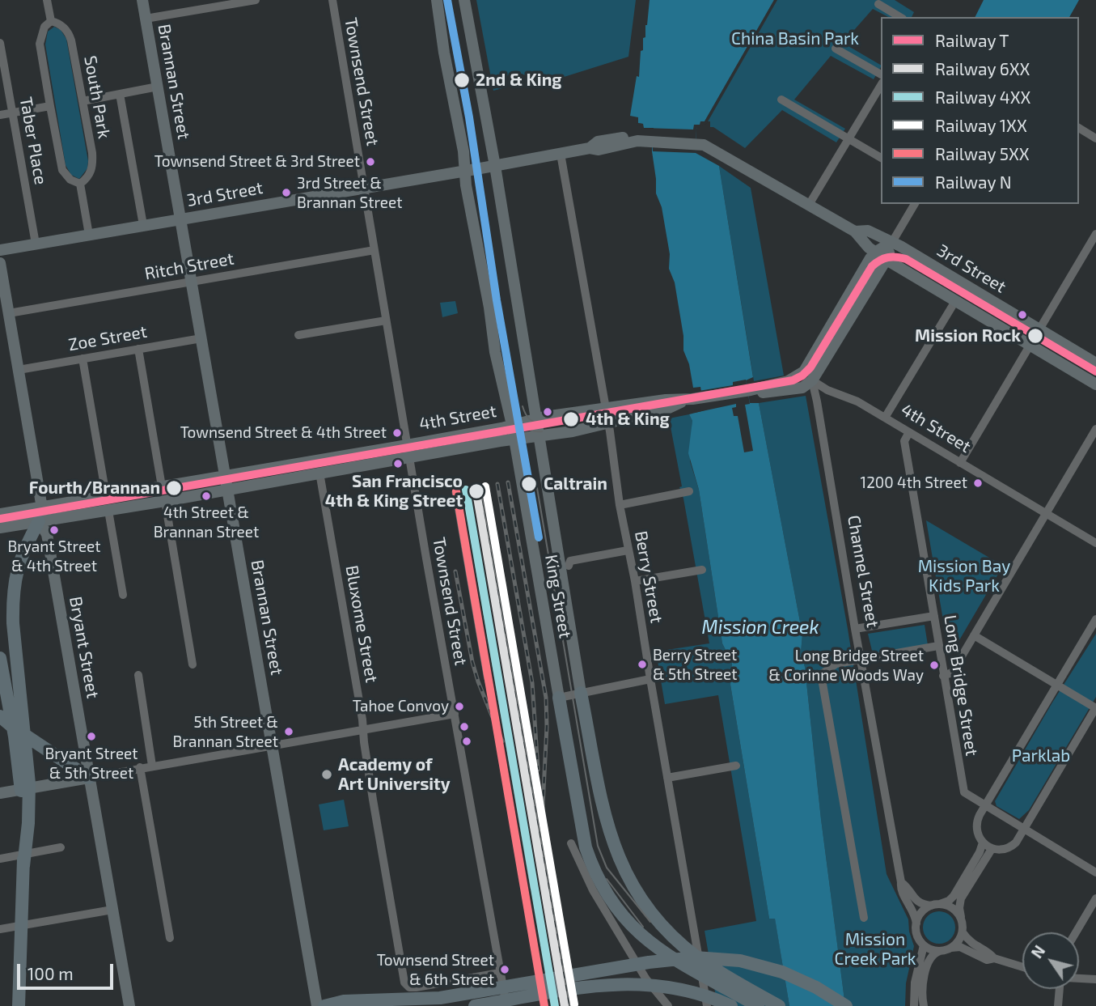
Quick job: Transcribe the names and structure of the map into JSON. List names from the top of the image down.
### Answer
{
  "streets": {
    "main road": [
      "Brannan Street",
      "3rd Street",
      "4th Street",
      "King Street",
      "Bryant Street"
    ],
    "street": [
      "Townsend Street",
      "South Park",
      "Taber Place",
      "Ritch Street",
      "Zoe Street",
      "Channel Street",
      "Berry Street",
      "Bluxome Street",
      "Long Bridge Street"
    ]
  },
  "crossings": [
    ["Brannan Street", "3rd Street"],
    ["Brannan Street", "Ritch Street"],
    ["Brannan Street", "Zoe Street"],
    ["Brannan Street", "4th Street"],
    ["Townsend Street", "3rd Street"],
    ["Townsend Street", "Ritch Street"],
    ["Townsend Street", "4th Street"],
    ["Townsend Street", "Bluxome Street"],
    ["Taber Place", "3rd Street"],
    ["3rd Street", "Berry Street"],
    ["3rd Street", "King Street"],
    ["4th Street", "Channel Street"],
    ["4th Street", "Berry Street"],
    ["4th Street", "King Street"],
    ["4th Street", "Bluxome Street"],
    ["4th Street", "Bryant Street"],
    ["4th Street", "Long Bridge Street"]
  ],
  "water": ["Mission Creek"],
  "parks": [
    "China Basin Park",
    "Mission Bay Kids Park",
    "Parklab",
    "Mission Creek Park"
  ],
  "places": [
    "2nd & King",
    "Townsend Street & 3rd Street",
    "3rd Street & Brannan Street",
    "Mission Rock",
    "4th & King",
    "Townsend Street & 4th Street",
    "1200 4th Street",
    "Caltrain",
    "Fourth/Brannan",
    "San Francisco 4th & King Street",
    "4th Street & Brannan Street",
    "Bryant Street & 4th Street",
    "Berry Street & 5th Street",
    "Long Bridge Street & Corinne Woods Way",
    "Tahoe Convoy",
    "5th Street & Brannan Street",
    "Bryant Street & 5th Street",
    "Academy of Art University",
    "Townsend Street & 6th Street"
  ],
  "lines": [
    "rail line N",
    "rail line T",
    "rail line 1XX",
    "rail line 6XX",
    "rail line 4XX",
    "rail line 5XX"
  ],
  "legend": [
    "Railway T",
    "Railway 6XX",
    "Railway 4XX",
    "Railway 1XX",
    "Railway 5XX",
    "Railway N"
  ],
  "scale_bar": "100 m",
  "north": "top left"
}
